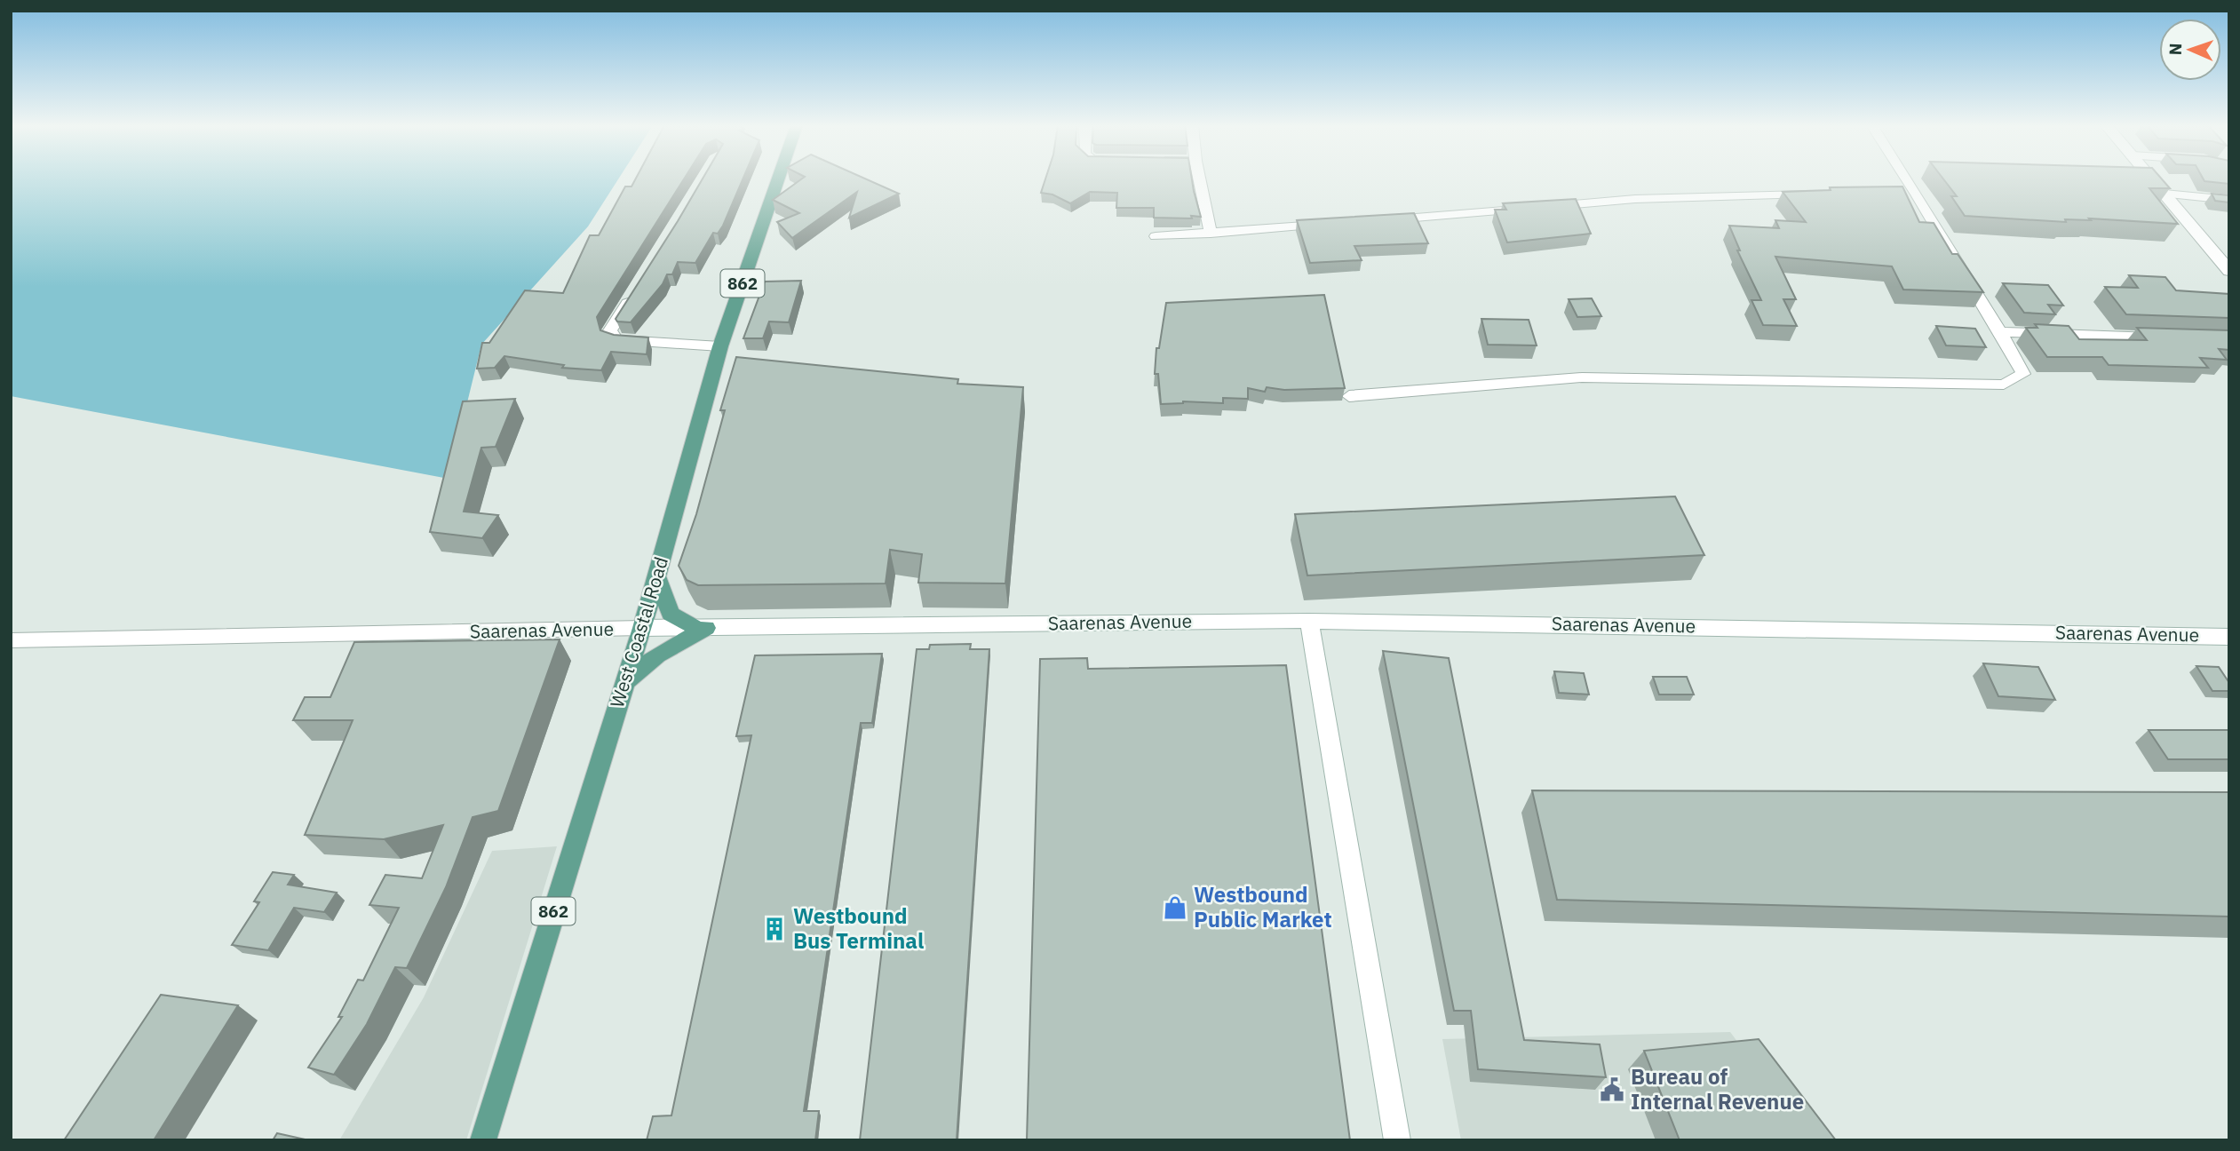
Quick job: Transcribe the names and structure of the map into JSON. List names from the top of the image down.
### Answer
{
  "streets": {
    "main road": ["862", "Saarenas Avenue", "West Coastal Road"]
  },
  "crossings": [
    ["Saarenas Avenue", "West Coastal Road"]
  ],
  "places": {
    "shop": ["Westbound Public Market"],
    "building": ["Westbound Bus Terminal"],
    "public building": ["Bureau of Internal Revenue"]
  },
  "north": "left"
}
